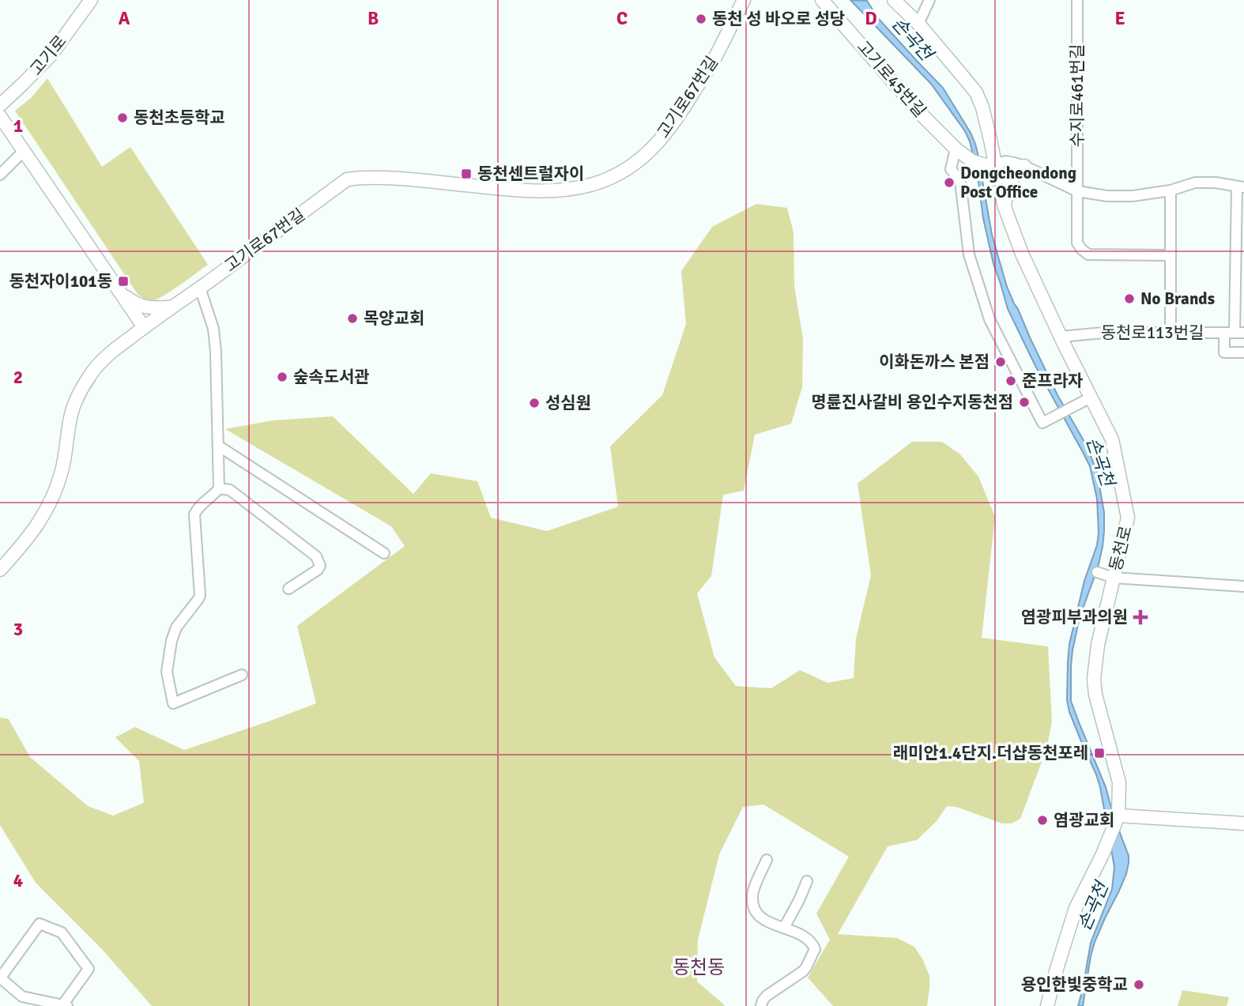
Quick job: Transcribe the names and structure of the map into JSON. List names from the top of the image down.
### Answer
{
  "streets": {
    "street": [
      "고기로",
      "고기로45번길",
      "수지로461번길",
      "고기로67번길",
      "동천로113번길",
      "동천로"
    ]
  },
  "crossings": [
    ["동천로113번길", "동천로"]
  ],
  "districts": ["동천동"],
  "water": ["손곡천"],
  "places": {
    "other": [
      "동천 성 바오로 성당",
      "동천초등학교",
      "Dongcheondong Post Office",
      "No Brands",
      "목양교회",
      "이화돈까스 본점",
      "숲속도서관",
      "준프라자",
      "명륜진사갈비 용인수지동천점",
      "성심원",
      "염광교회",
      "용인한빛중학교"
    ],
    "transit": ["동천센트럴자이", "동천자이101동", "래미안1.4단지.더샵동천포레"],
    "health": ["염광피부과의원"]
  },
  "grid": {
    "columns": [
      "A",
      "B",
      "C",
      "D",
      "E"
    ],
    "rows": [
      "1",
      "2",
      "3",
      "4"
    ]
  }
}
